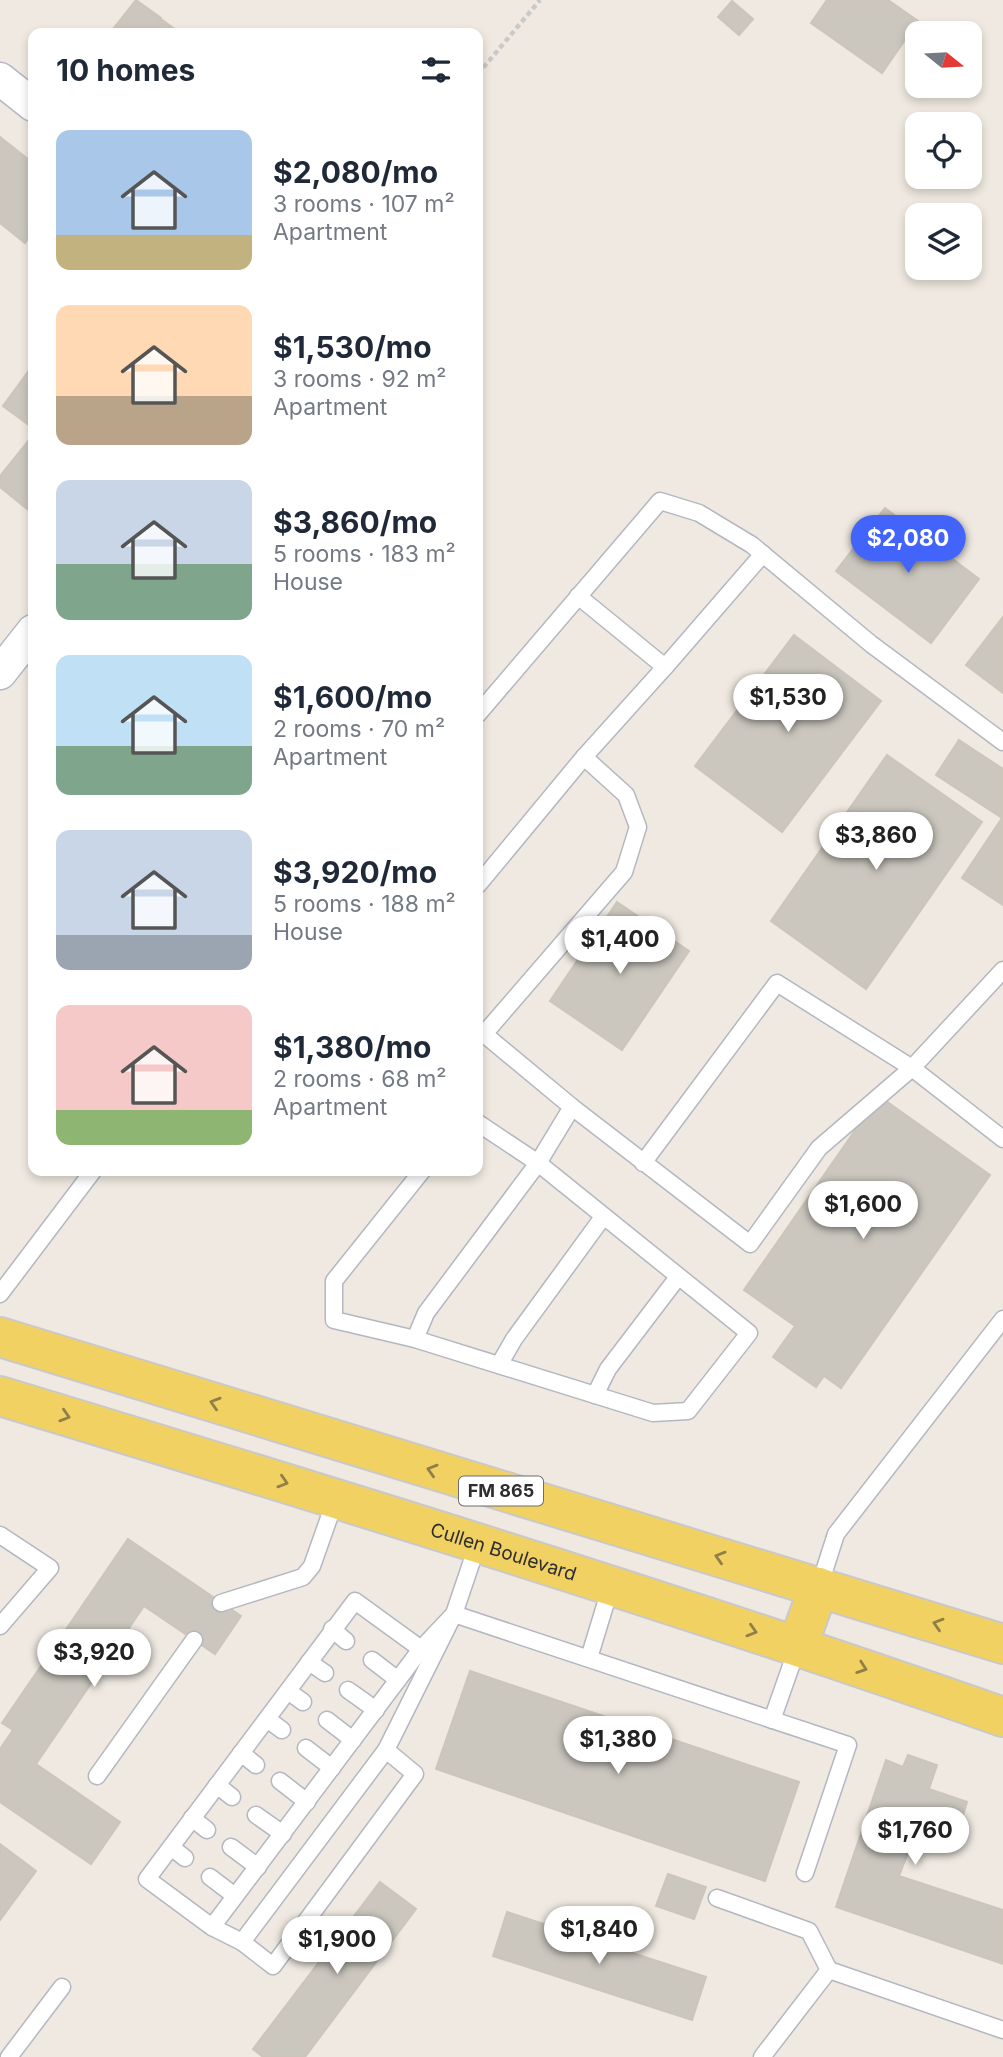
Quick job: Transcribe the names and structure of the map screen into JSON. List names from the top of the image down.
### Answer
{
  "streets": {
    "main road": ["FM 865", "Cullen Boulevard"]
  },
  "north": "right",
  "page": {
    "heading": "10 homes",
    "list": [
      {
        "name": "$2,080/mo",
        "note": "3 rooms · 107 m² · Apartment"
      },
      {
        "name": "$1,530/mo",
        "note": "3 rooms · 92 m² · Apartment"
      },
      {
        "name": "$3,860/mo",
        "note": "5 rooms · 183 m² · House"
      },
      {
        "name": "$1,600/mo",
        "note": "2 rooms · 70 m² · Apartment"
      },
      {
        "name": "$3,920/mo",
        "note": "5 rooms · 188 m² · House"
      },
      {
        "name": "$1,380/mo",
        "note": "2 rooms · 68 m² · Apartment"
      }
    ],
    "price": [
      "$2,080",
      "$1,530",
      "$3,860",
      "$1,400",
      "$1,600",
      "$3,920",
      "$1,380",
      "$1,760",
      "$1,840",
      "$1,900"
    ]
  }
}
